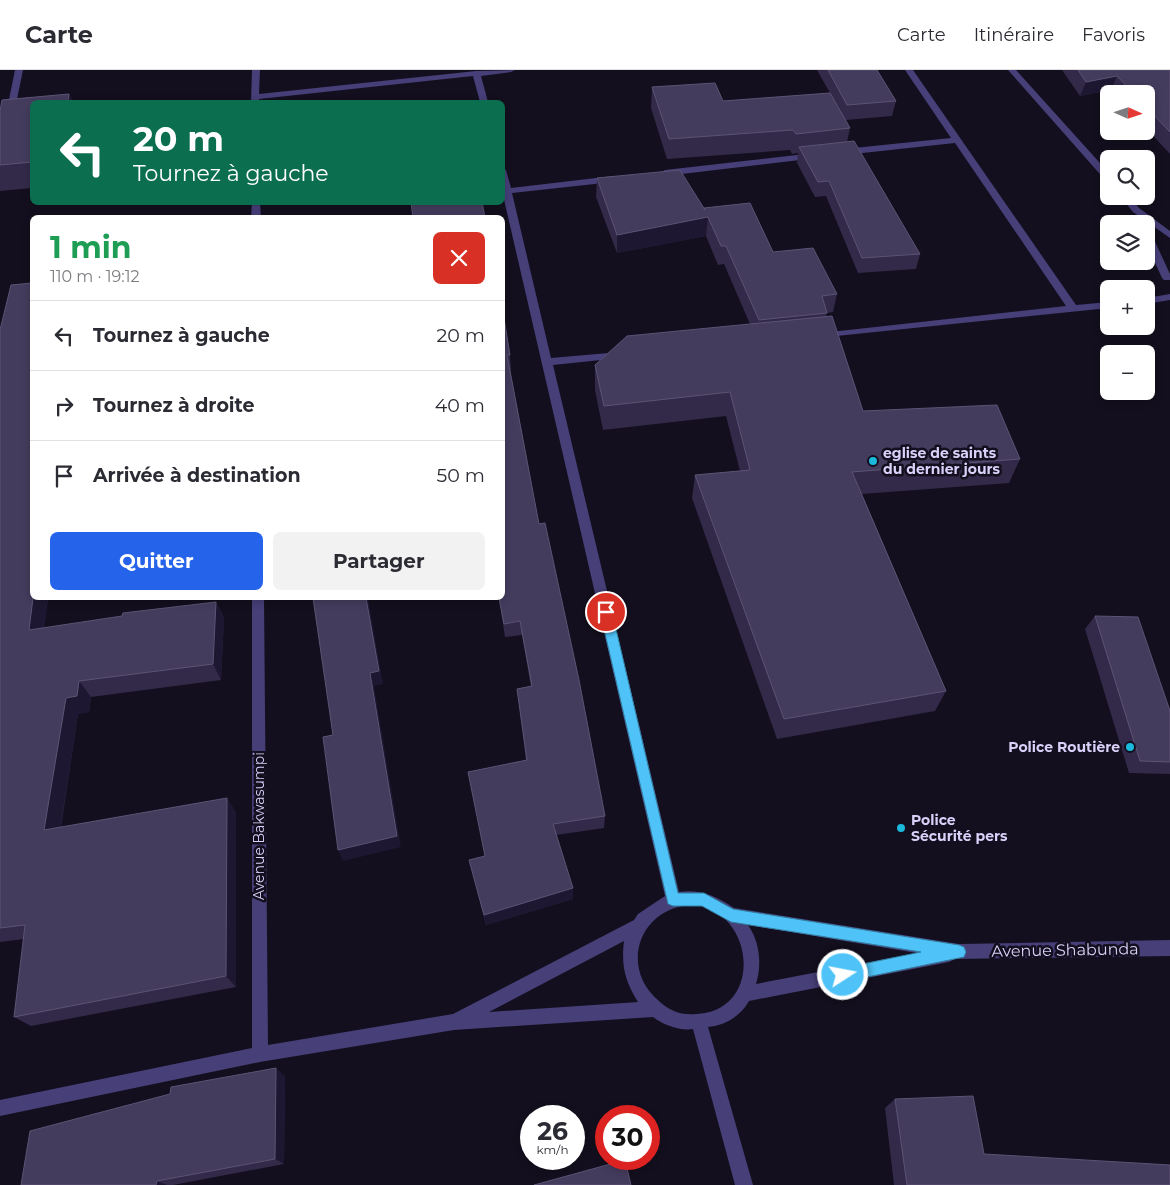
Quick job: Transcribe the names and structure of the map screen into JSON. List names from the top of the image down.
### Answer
{
  "streets": {
    "street": ["Avenue Bakwasumpi", "Avenue Shabunda"]
  },
  "places": ["eglise de saints du dernier jours", "Police Routière", "Police Sécurité pers"],
  "north": "right",
  "page": {
    "header": "Carte",
    "nav": ["Carte", "Itinéraire", "Favoris"],
    "map_buttons": ["+", "−"],
    "turn": ["20 m", "Tournez à gauche"],
    "heading": ["1 min", "110 m · 19:12"],
    "list": [
      {
        "name": "Tournez à gauche",
        "value": "20 m"
      },
      {
        "name": "Tournez à droite",
        "value": "40 m"
      },
      {
        "name": "Arrivée à destination",
        "value": "50 m"
      }
    ],
    "buttons": ["Quitter", "Partager"],
    "speed": "26 km/h",
    "limit": "30"
  }
}
